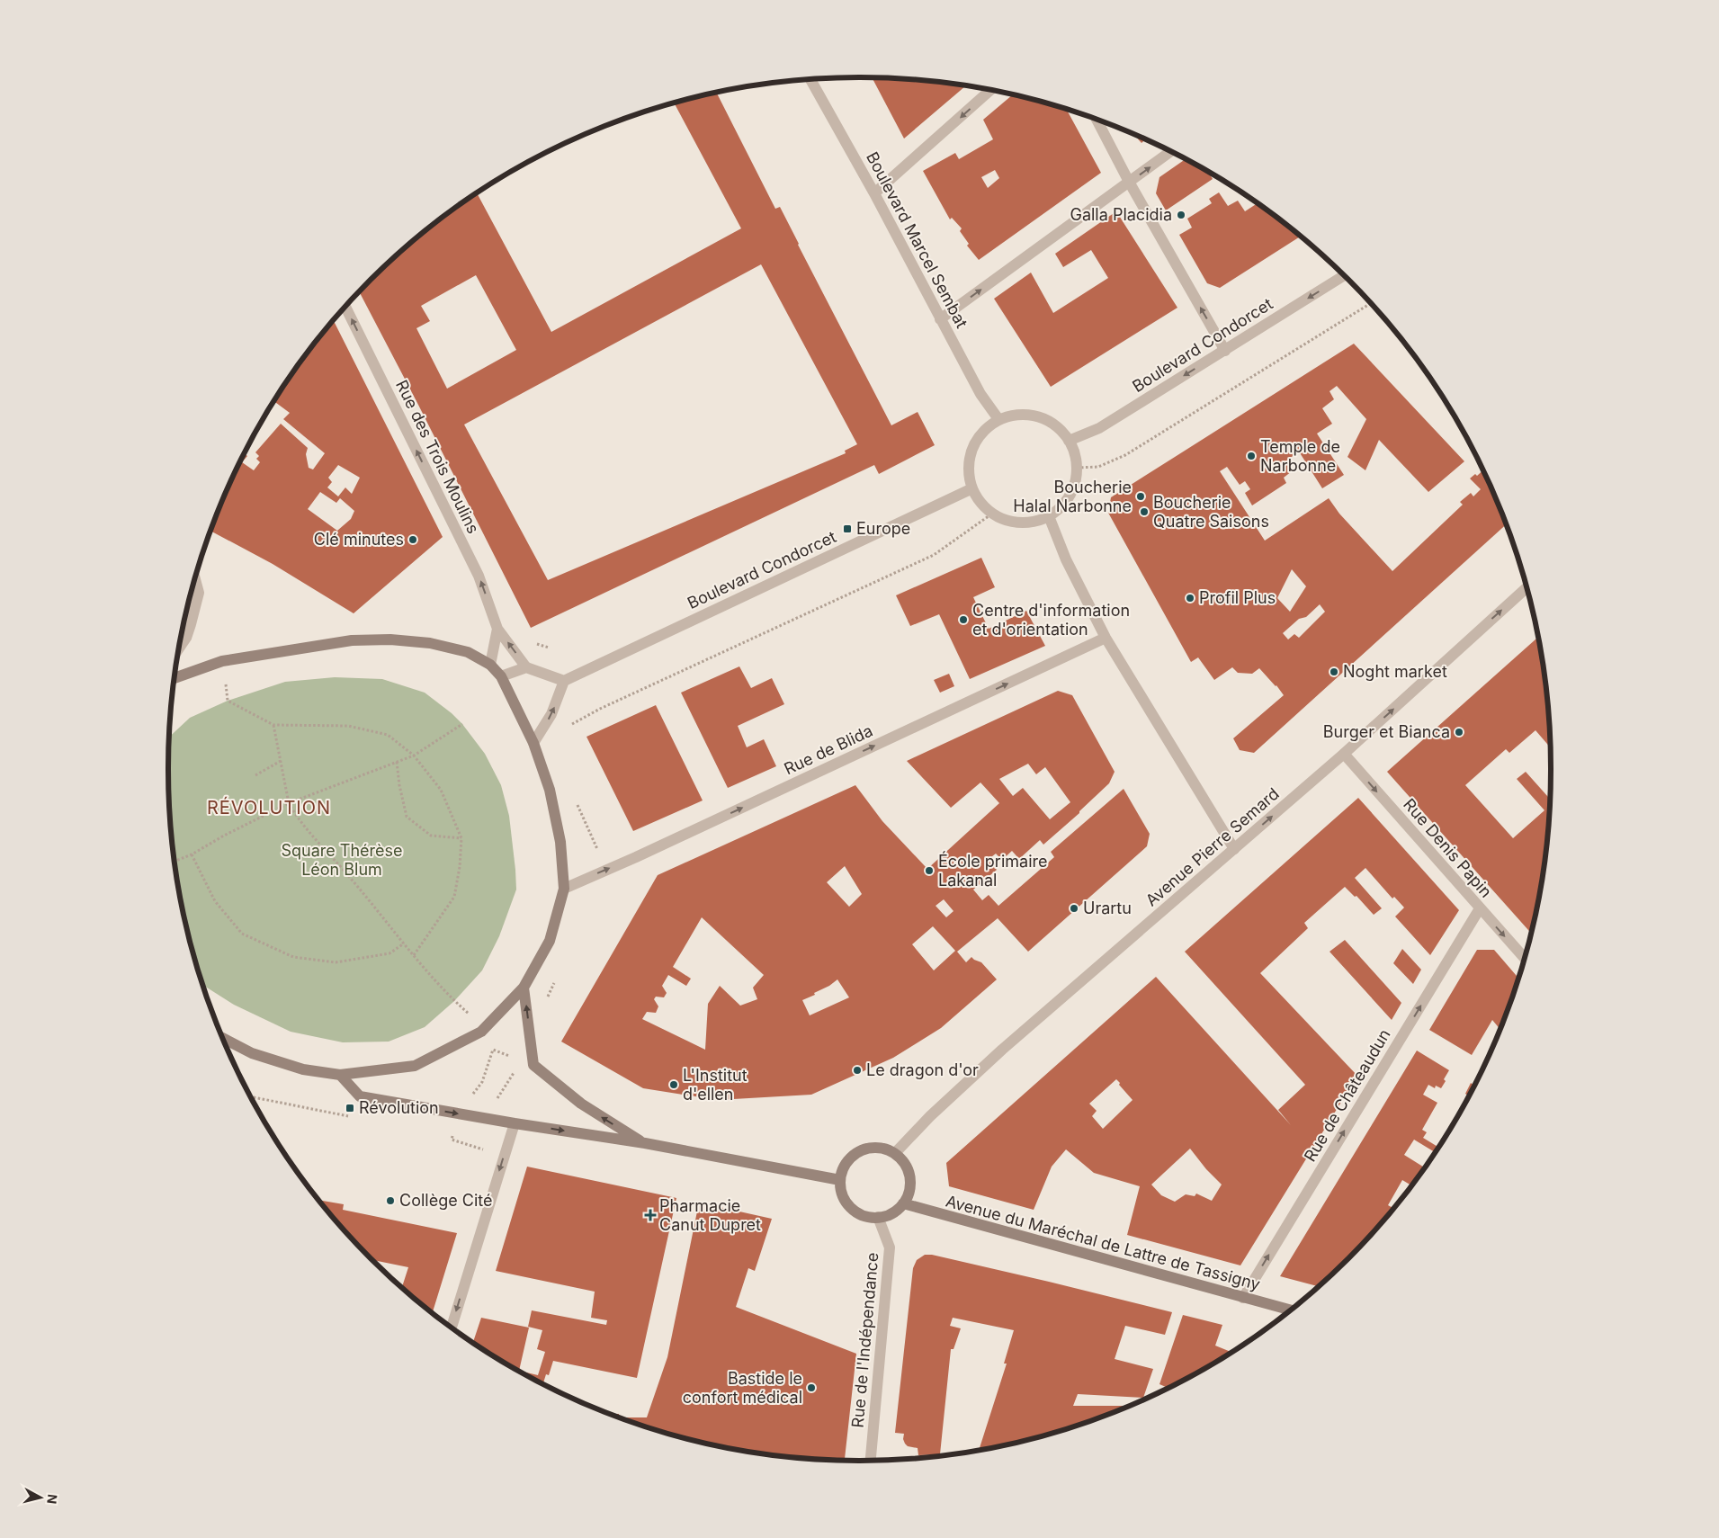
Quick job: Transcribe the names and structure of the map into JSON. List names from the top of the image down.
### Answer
{
  "streets": {
    "main road": ["Avenue du Maréchal de Lattre de Tassigny"],
    "street": [
      "Boulevard Marcel Sembat",
      "Boulevard Condorcet",
      "Rue des Trois Moulins",
      "Rue de Blida",
      "Avenue Pierre Semard",
      "Rue Denis Papin",
      "Rue de Châteaudun",
      "Rue de l'Indépendance"
    ]
  },
  "crossings": [
    ["Boulevard Marcel Sembat", "Boulevard Condorcet"],
    ["Avenue Pierre Semard", "Rue Denis Papin"],
    ["Avenue Pierre Semard", "Avenue du Maréchal de Lattre de Tassigny"],
    ["Avenue Pierre Semard", "Rue de l'Indépendance"],
    ["Rue Denis Papin", "Rue de Châteaudun"],
    ["Rue de Châteaudun", "Avenue du Maréchal de Lattre de Tassigny"],
    ["Avenue du Maréchal de Lattre de Tassigny", "Rue de l'Indépendance"]
  ],
  "one_way": [
    "Boulevard Condorcet",
    "Rue des Trois Moulins",
    "Rue de Blida",
    "Avenue Pierre Semard",
    "Rue Denis Papin",
    "Rue de Châteaudun"
  ],
  "districts": ["RÉVOLUTION"],
  "parks": ["Square Thérèse Léon Blum"],
  "places": {
    "other": [
      "Galla Placidia",
      "Temple de Narbonne",
      "Boucherie Halal Narbonne",
      "Boucherie Quatre Saisons",
      "Clé minutes",
      "Profil Plus",
      "Centre d'information et d'orientation",
      "Noght market",
      "Burger et Bianca",
      "École primaire Lakanal",
      "Urartu",
      "Le dragon d'or",
      "L'Institut d'ellen",
      "Collège Cité",
      "Bastide le confort médical"
    ],
    "transit": ["Europe", "Révolution"],
    "health": ["Pharmacie Canut Dupret"]
  },
  "north": "right"
}
